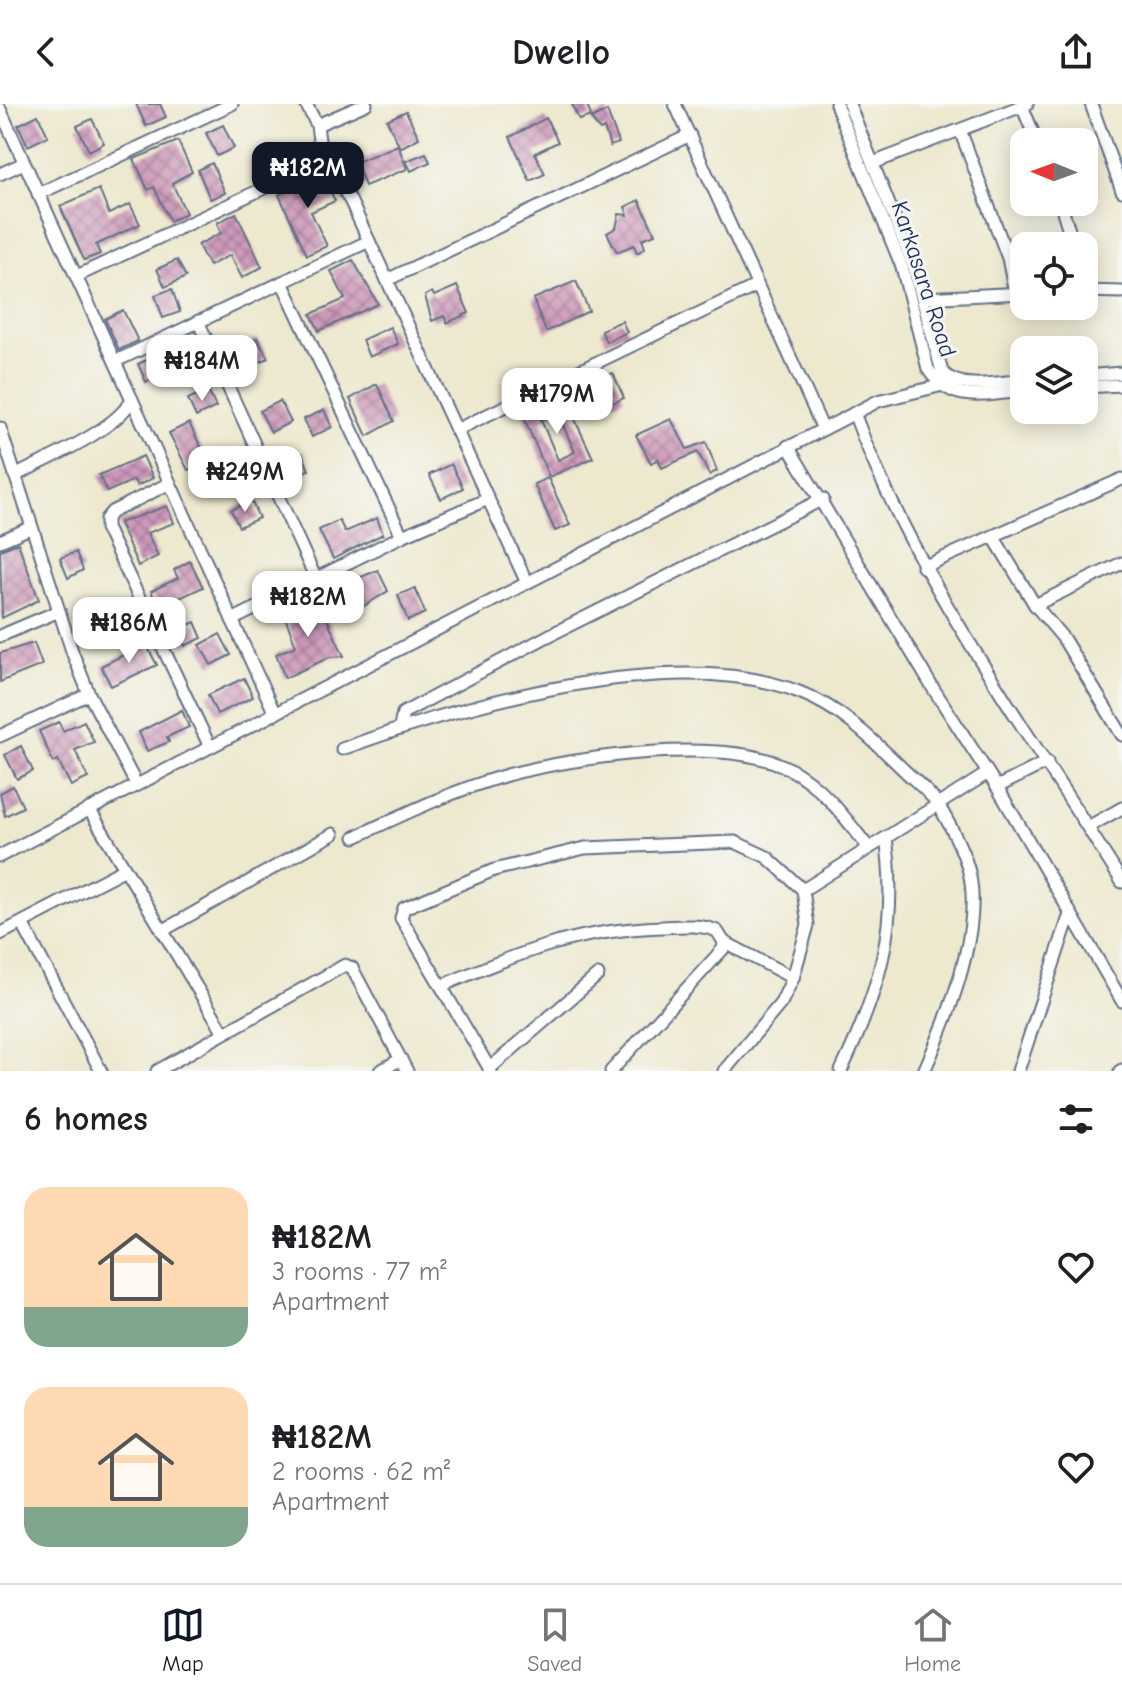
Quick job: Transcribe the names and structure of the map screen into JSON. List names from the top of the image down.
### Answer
{
  "streets": {
    "street": ["Karkasara Road"]
  },
  "north": "left",
  "page": {
    "header": "Dwello",
    "price": [
      "₦182M",
      "₦184M",
      "₦179M",
      "₦249M",
      "₦182M",
      "₦186M"
    ],
    "heading": "6 homes",
    "list": [
      {
        "name": "₦182M",
        "note": "3 rooms · 77 m² · Apartment"
      },
      {
        "name": "₦182M",
        "note": "2 rooms · 62 m² · Apartment"
      }
    ],
    "tabs": ["Map", "Saved", "Home"]
  }
}
